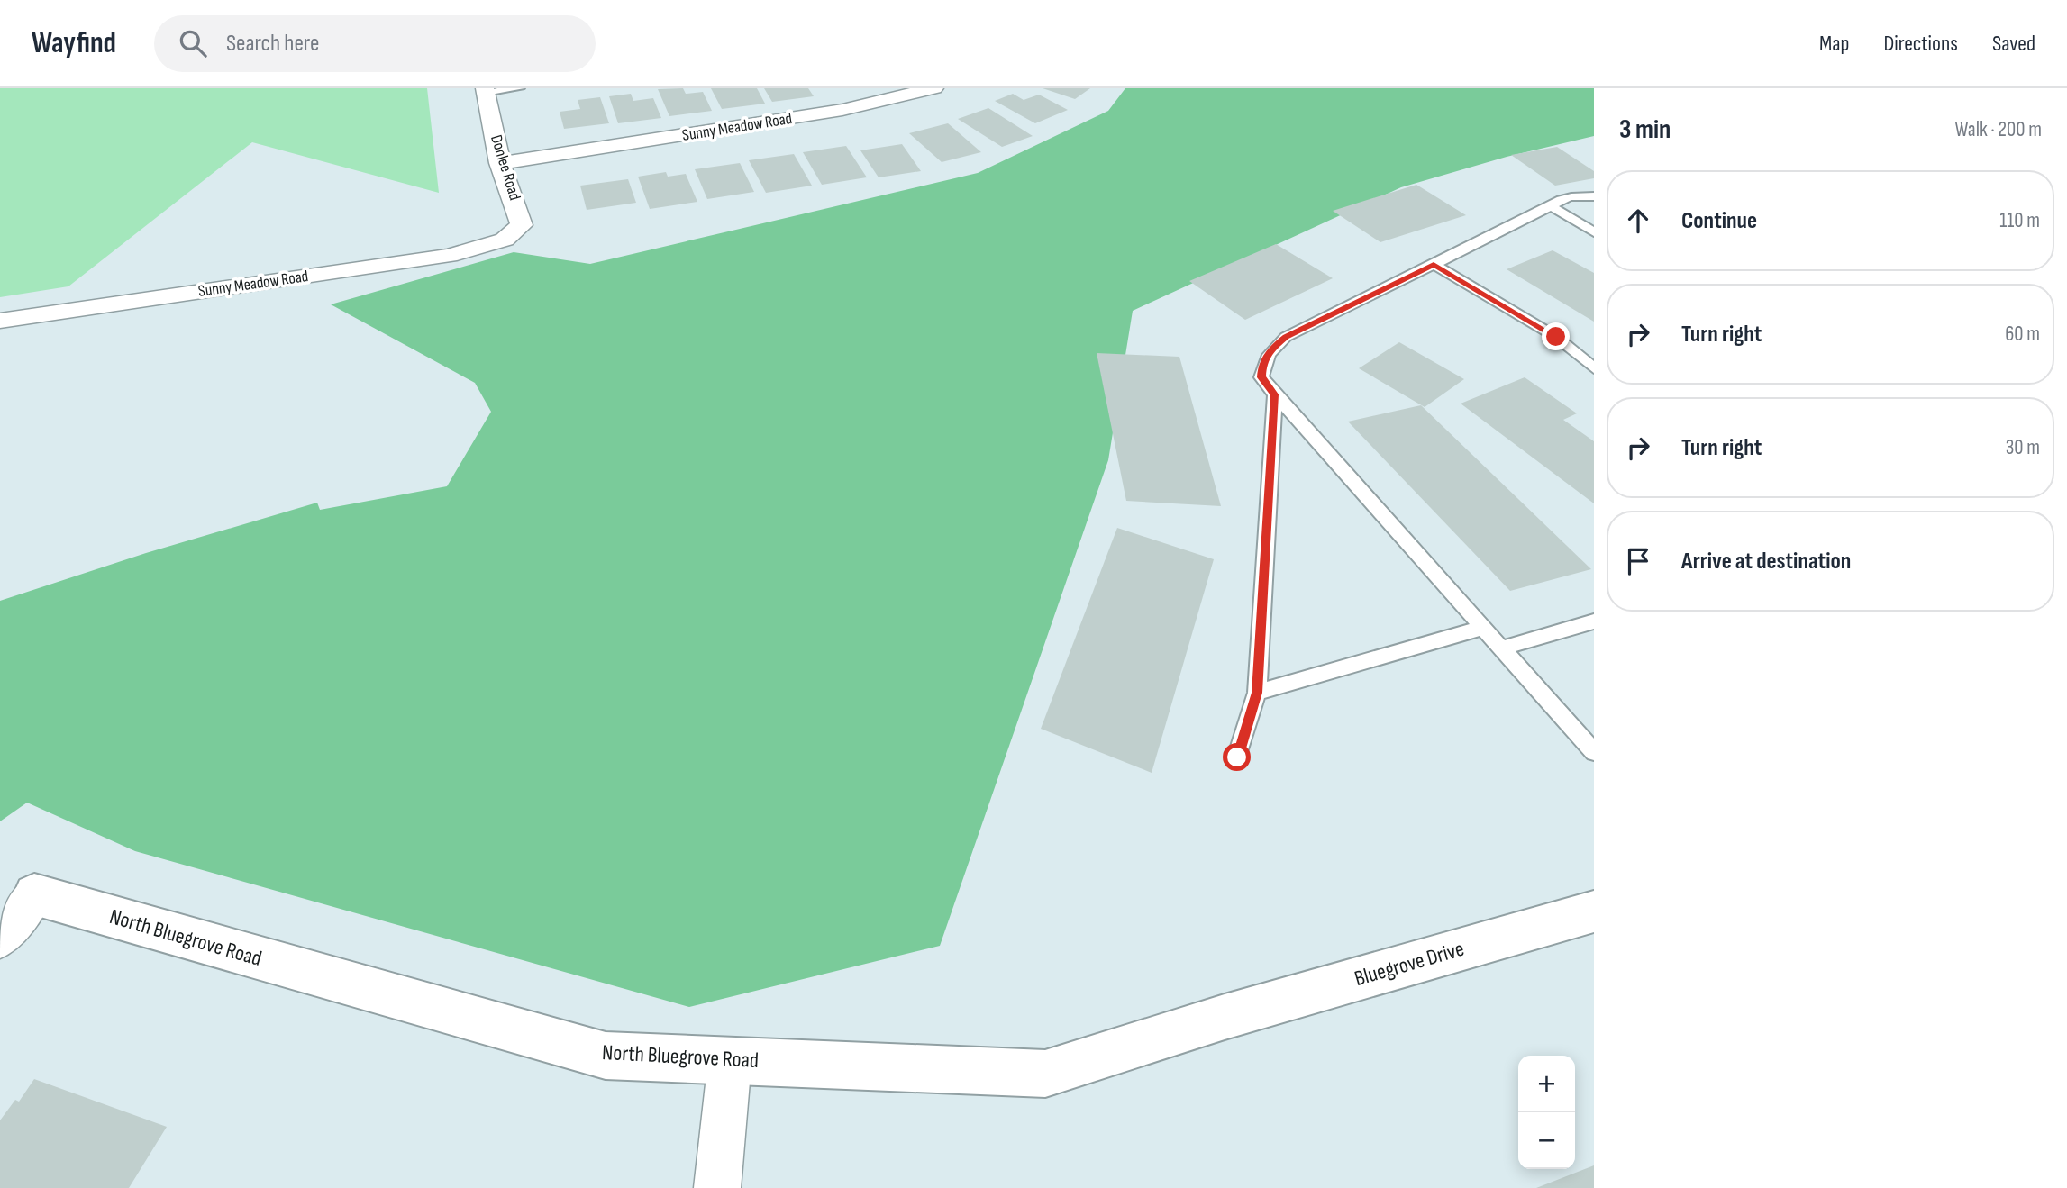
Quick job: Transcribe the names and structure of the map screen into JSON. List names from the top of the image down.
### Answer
{
  "streets": {
    "street": [
      "Sunny Meadow Road",
      "Donlee Road",
      "North Bluegrove Road",
      "Bluegrove Drive"
    ]
  },
  "crossings": [
    ["Sunny Meadow Road", "Donlee Road"],
    ["North Bluegrove Road", "Bluegrove Drive"]
  ],
  "page": {
    "header": "Wayfind",
    "search": "Search here",
    "nav": ["Map", "Directions", "Saved"],
    "heading": ["3 min", "Walk · 200 m"],
    "list": [
      ["Continue", "110 m"],
      ["Turn right", "60 m"],
      ["Turn right", "30 m"],
      "Arrive at destination"
    ],
    "map_buttons": ["+", "−"]
  }
}
